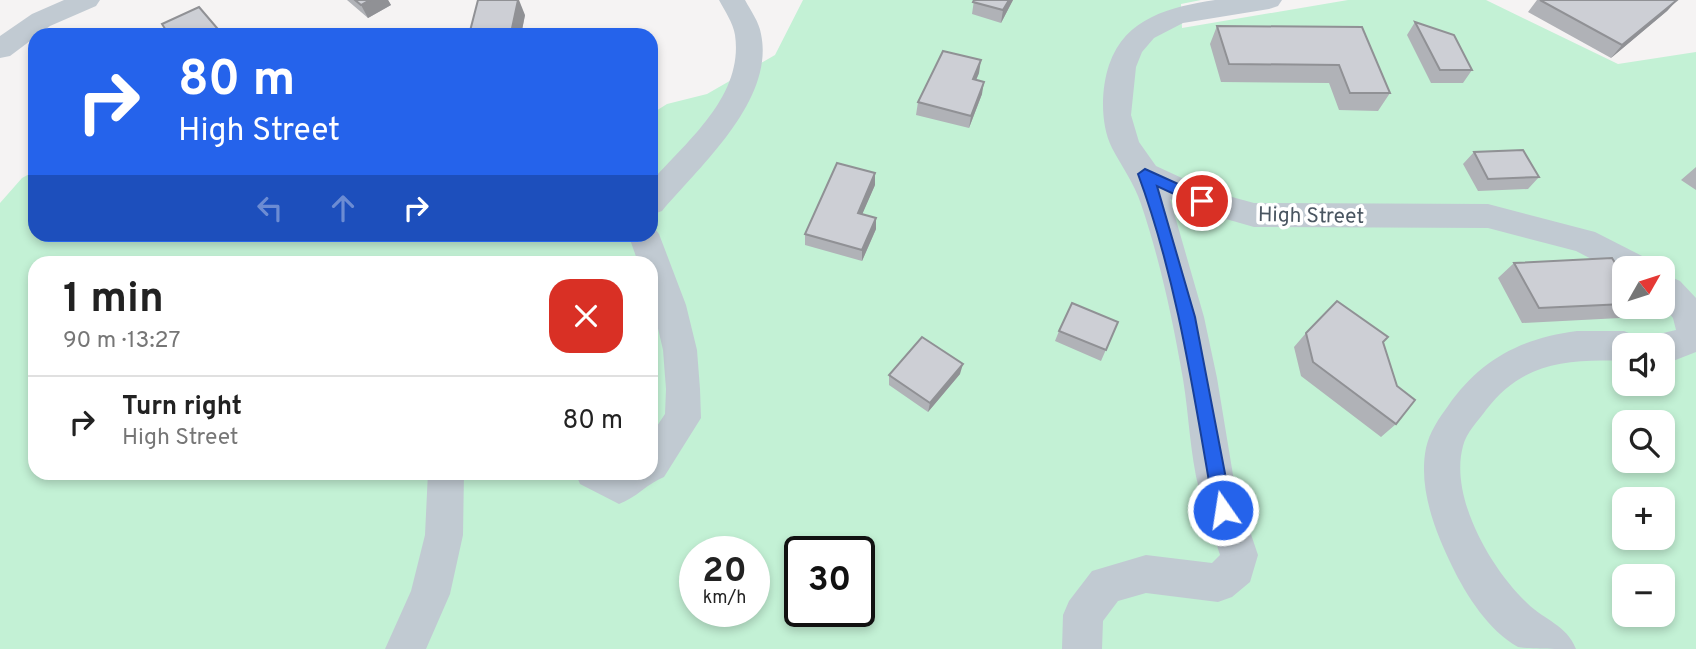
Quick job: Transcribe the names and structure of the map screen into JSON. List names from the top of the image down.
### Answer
{
  "streets": {
    "street": ["High Street"]
  },
  "north": "top right",
  "page": {
    "turn": ["80 m", "High Street"],
    "map_buttons": ["+", "−"],
    "heading": ["1 min", "90 m · 13:27"],
    "list": [
      {
        "name": "Turn right",
        "note": "High Street",
        "value": "80 m"
      }
    ],
    "speed": "20 km/h",
    "limit": "30"
  }
}
